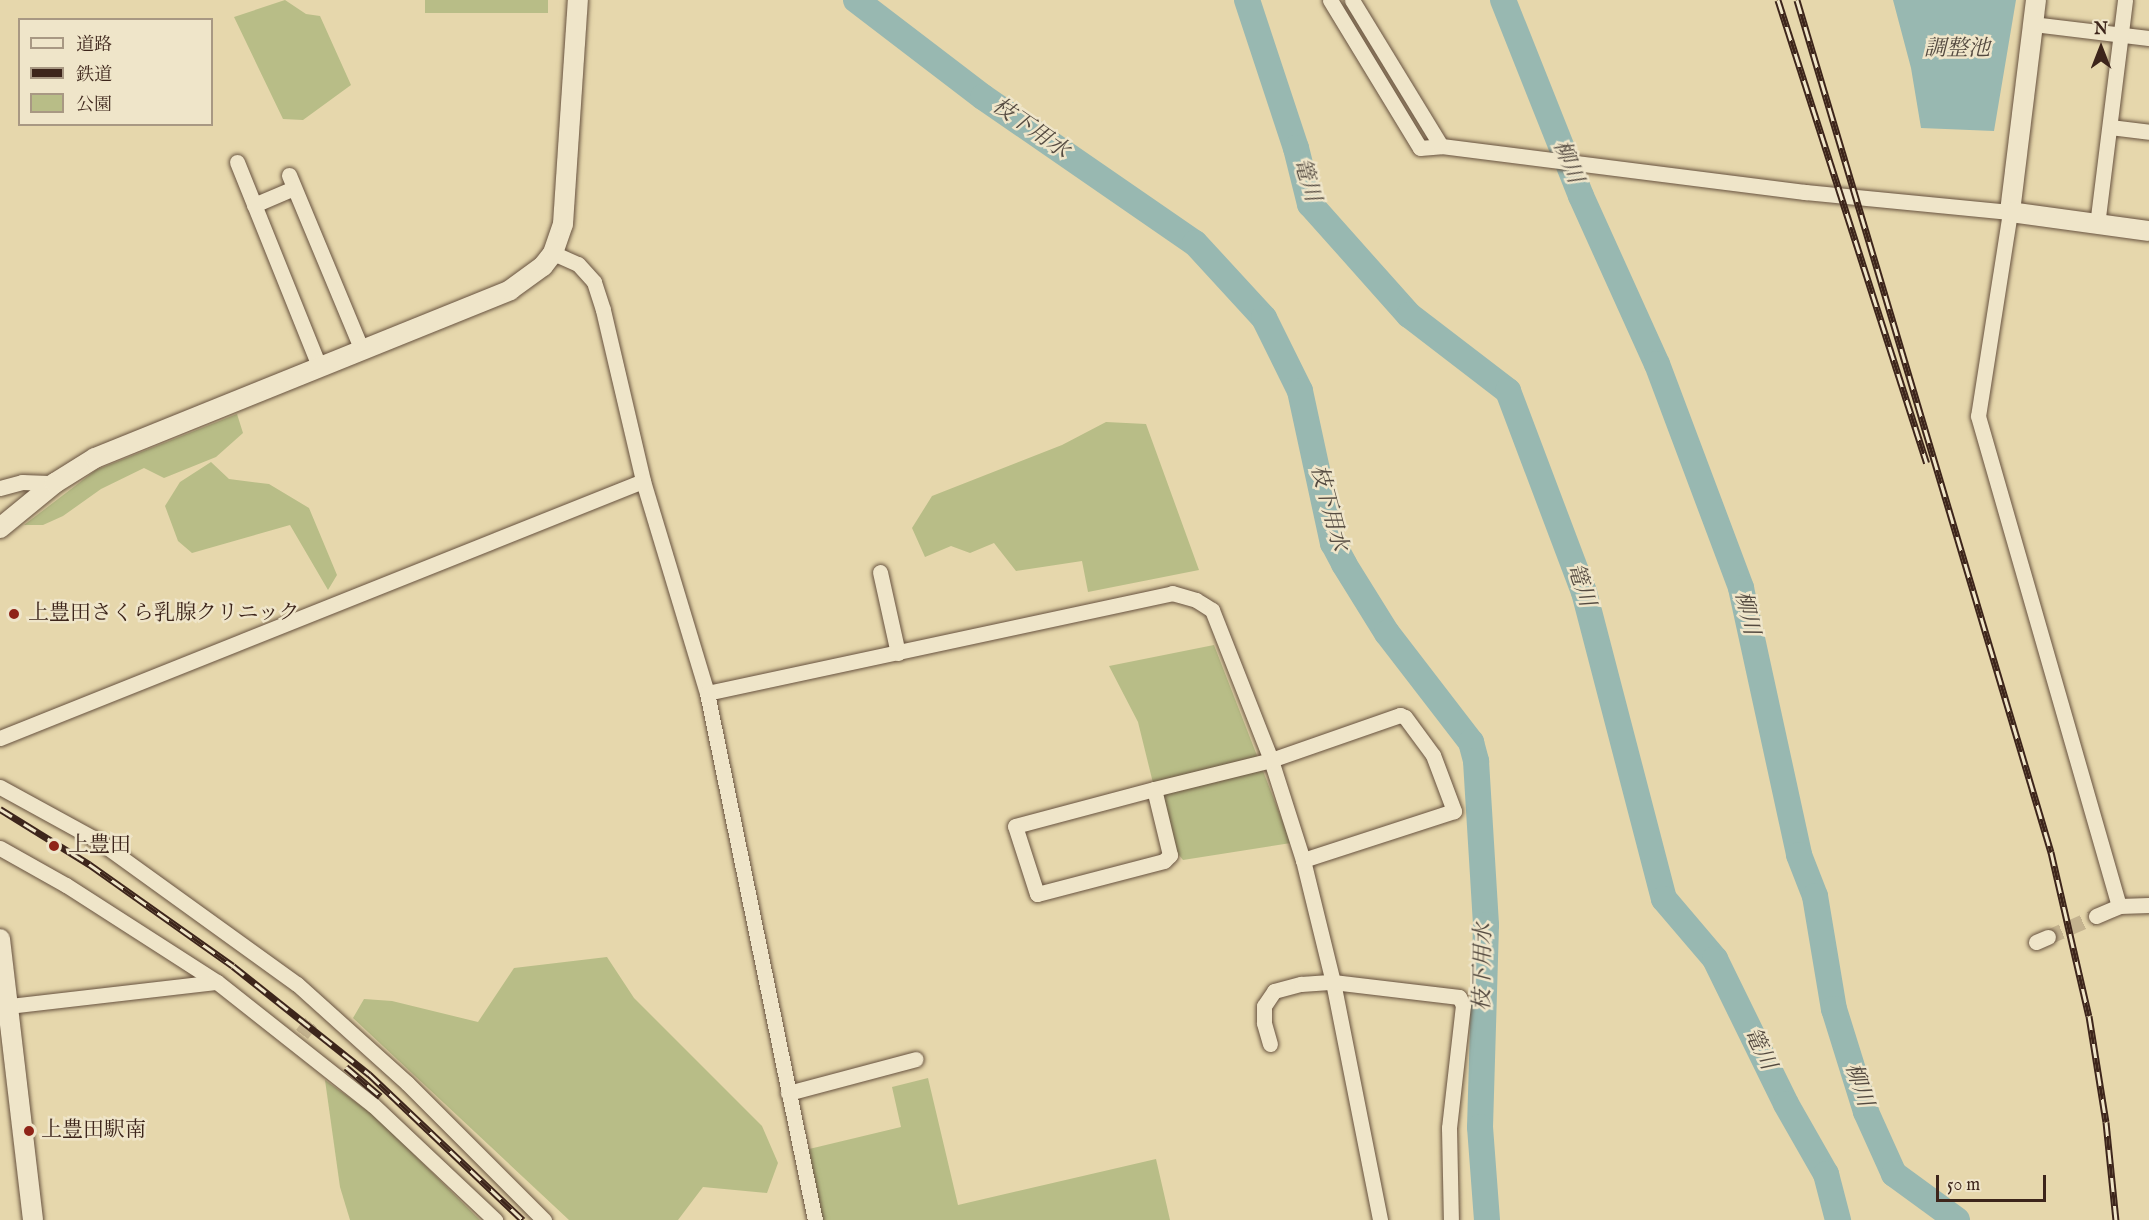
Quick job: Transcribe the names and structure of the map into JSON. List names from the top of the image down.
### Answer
{
  "water": [
    "調整池",
    "枝下用水",
    "柳川",
    "篭川"
  ],
  "places": ["上豊田さくら乳腺クリニック", "上豊田", "上豊田駅南"],
  "legend": ["道路", "鉄道", "公園"],
  "scale_bar": "50 m",
  "north": "top"
}
